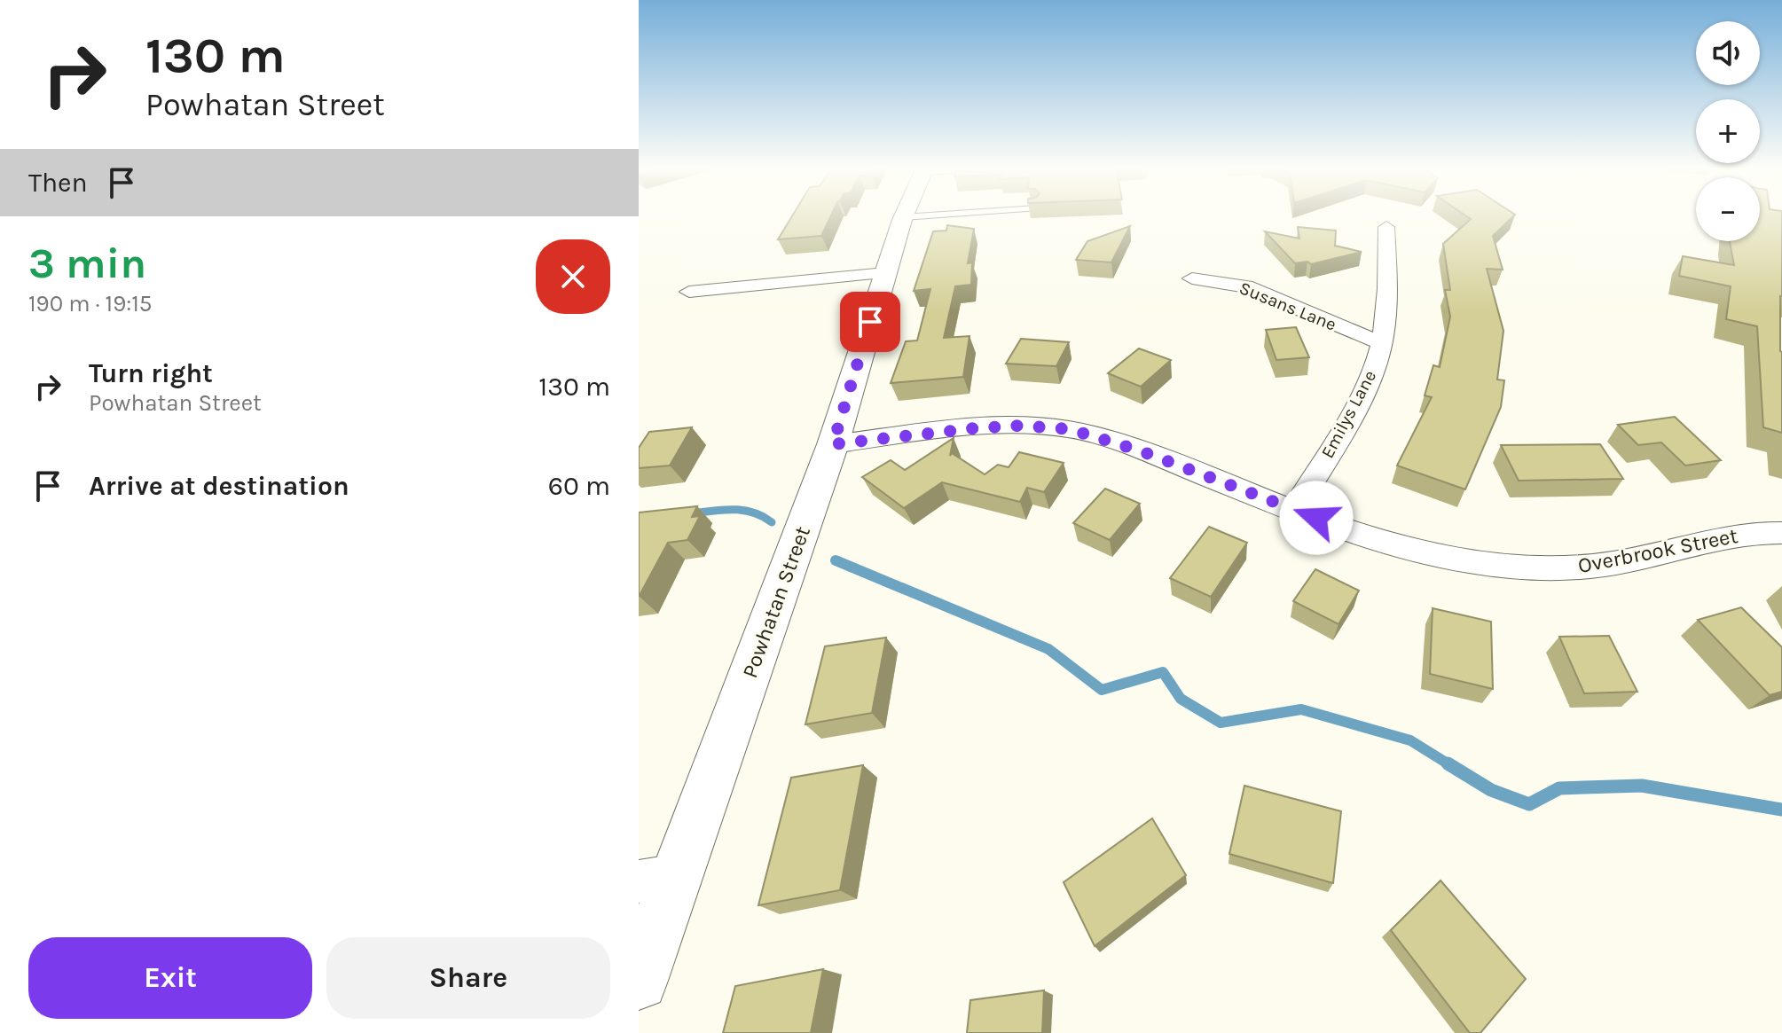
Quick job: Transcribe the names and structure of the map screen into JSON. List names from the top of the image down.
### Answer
{
  "streets": {
    "street": [
      "Susans Lane",
      "Emilys Lane",
      "Overbrook Street",
      "Powhatan Street"
    ]
  },
  "crossings": [
    ["Susans Lane", "Emilys Lane"],
    ["Emilys Lane", "Overbrook Street"],
    ["Overbrook Street", "Powhatan Street"]
  ],
  "page": {
    "turn": ["130 m", "Powhatan Street"],
    "map_buttons": ["+", "−"],
    "then": "Then",
    "heading": ["3 min", "190 m · 19:15"],
    "list": [
      {
        "name": "Turn right",
        "note": "Powhatan Street",
        "value": "130 m"
      },
      {
        "name": "Arrive at destination",
        "value": "60 m"
      }
    ],
    "buttons": ["Exit", "Share"]
  }
}
